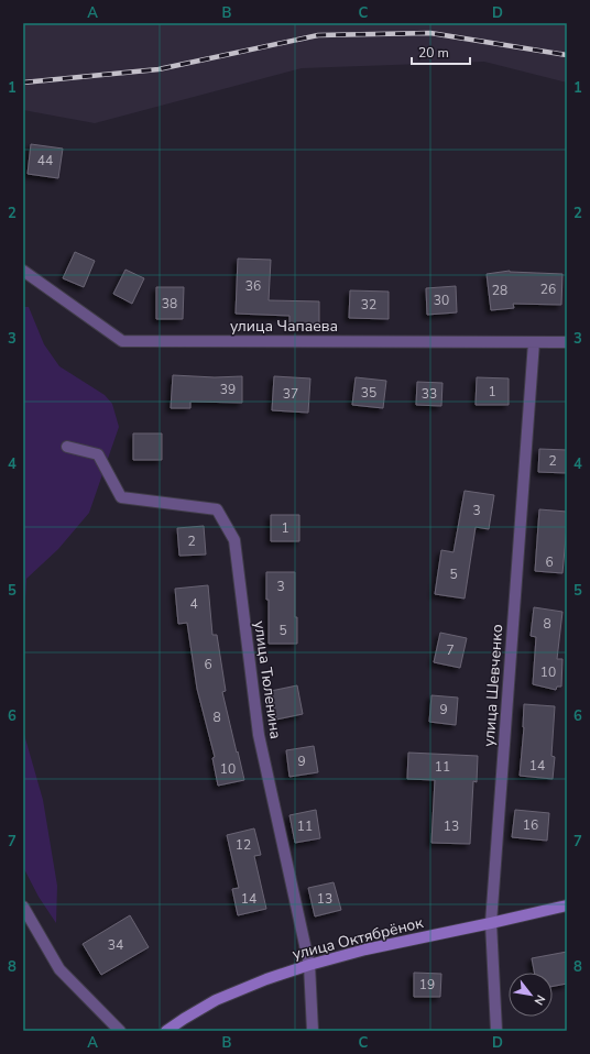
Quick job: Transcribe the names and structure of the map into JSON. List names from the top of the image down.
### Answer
{
  "streets": {
    "street": [
      "улица Чапаева",
      "улица Тюленина",
      "улица Шевченко",
      "улица Октябрёнок"
    ]
  },
  "crossings": [
    ["улица Чапаева", "улица Шевченко"],
    ["улица Тюленина", "улица Октябрёнок"],
    ["улица Шевченко", "улица Октябрёнок"]
  ],
  "house_numbers": [
    "44",
    "36",
    "26",
    "28",
    "30",
    "38",
    "32",
    "39",
    "1",
    "35",
    "37",
    "33",
    "2",
    "3",
    "1",
    "2",
    "6",
    "5",
    "3",
    "4",
    "8",
    "5",
    "7",
    "6",
    "10",
    "9",
    "8",
    "9",
    "14",
    "11",
    "10",
    "16",
    "11",
    "13",
    "12",
    "14",
    "13",
    "34",
    "19"
  ],
  "scale_bar": "20 m",
  "north": "bottom right",
  "grid": {
    "columns": [
      "A",
      "B",
      "C",
      "D"
    ],
    "rows": [
      "1",
      "2",
      "3",
      "4",
      "5",
      "6",
      "7",
      "8"
    ]
  }
}
